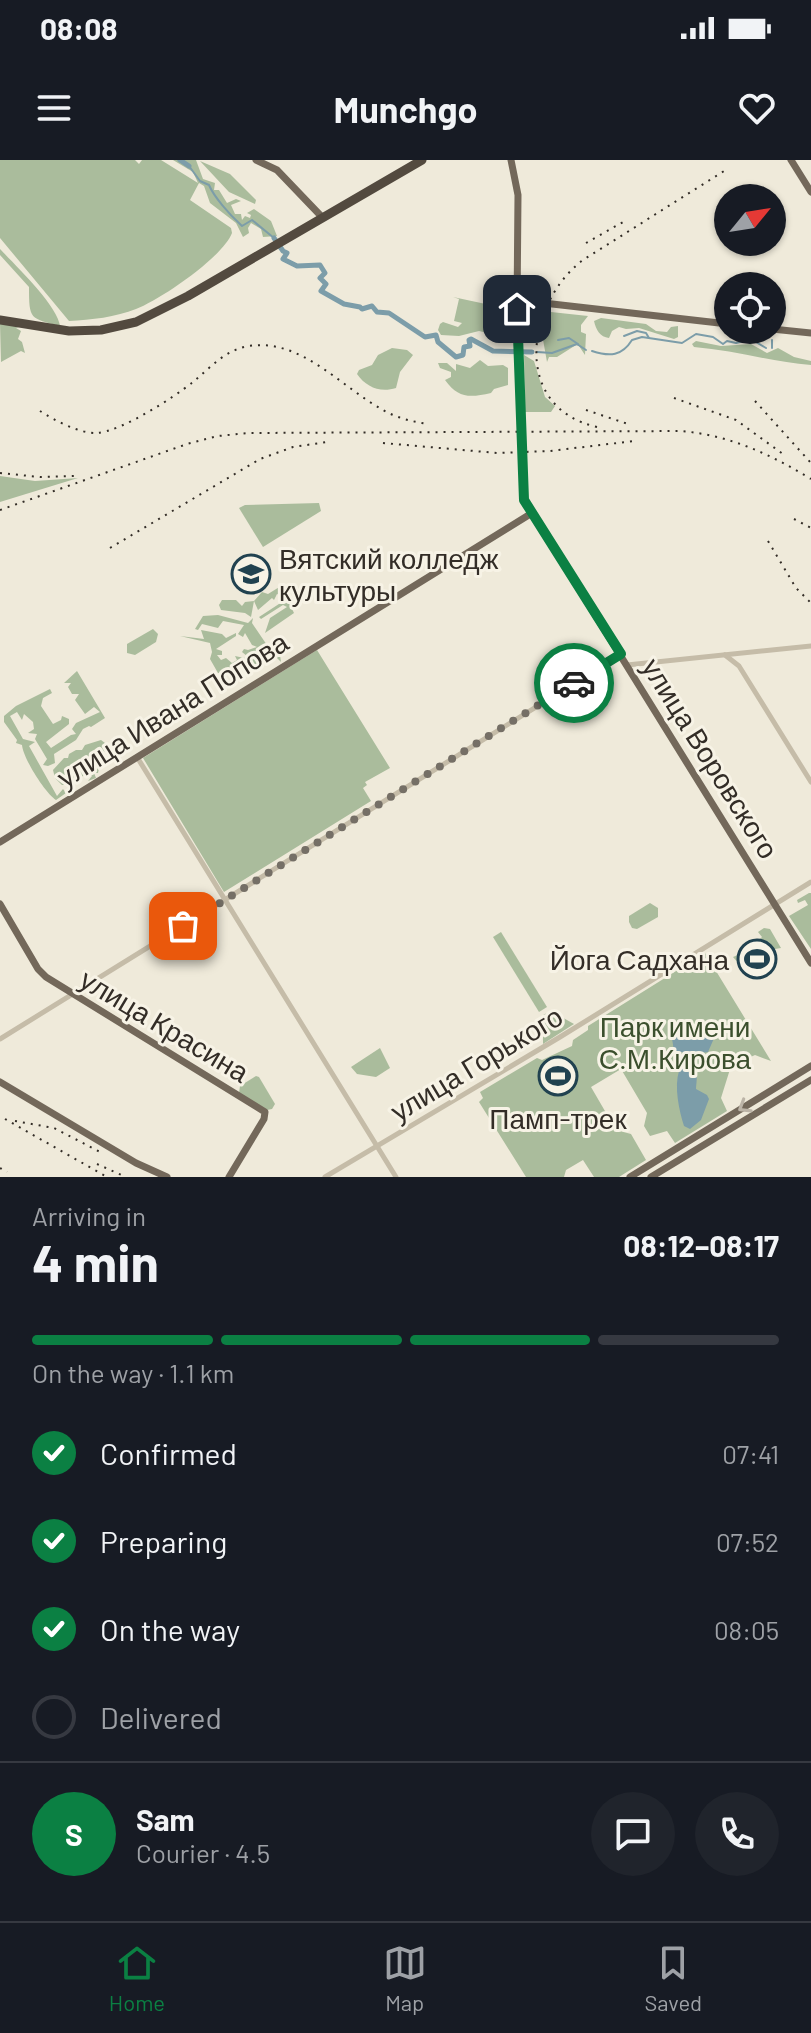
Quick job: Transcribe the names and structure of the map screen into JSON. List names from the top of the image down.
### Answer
{
  "streets": {
    "main road": ["улица Ивана Попова", "улица Воровского", "улица Красина"],
    "street": ["улица Горького"]
  },
  "crossings": [
    ["улица Ивана Попова", "улица Воровского"],
    ["улица Воровского", "улица Горького"]
  ],
  "parks": ["Парк имени С.М.Кирова"],
  "places": {
    "school or university": ["Вятский колледж культуры"],
    "sports": ["Йога Садхана", "Памп-трек"]
  },
  "north": "top right",
  "page": {
    "status": "08:08",
    "header": "Munchgo",
    "heading": ["4 min", "Arriving in", "08:12–08:17"],
    "panel": ["Sam", "Courier · 4.5"],
    "bar": "On the way · 1.1 km",
    "list": [
      ["Confirmed", "07:41"],
      ["Preparing", "07:52"],
      ["On the way", "08:05"],
      "Delivered"
    ],
    "round": "S",
    "tabs": ["Home", "Map", "Saved"]
  }
}
